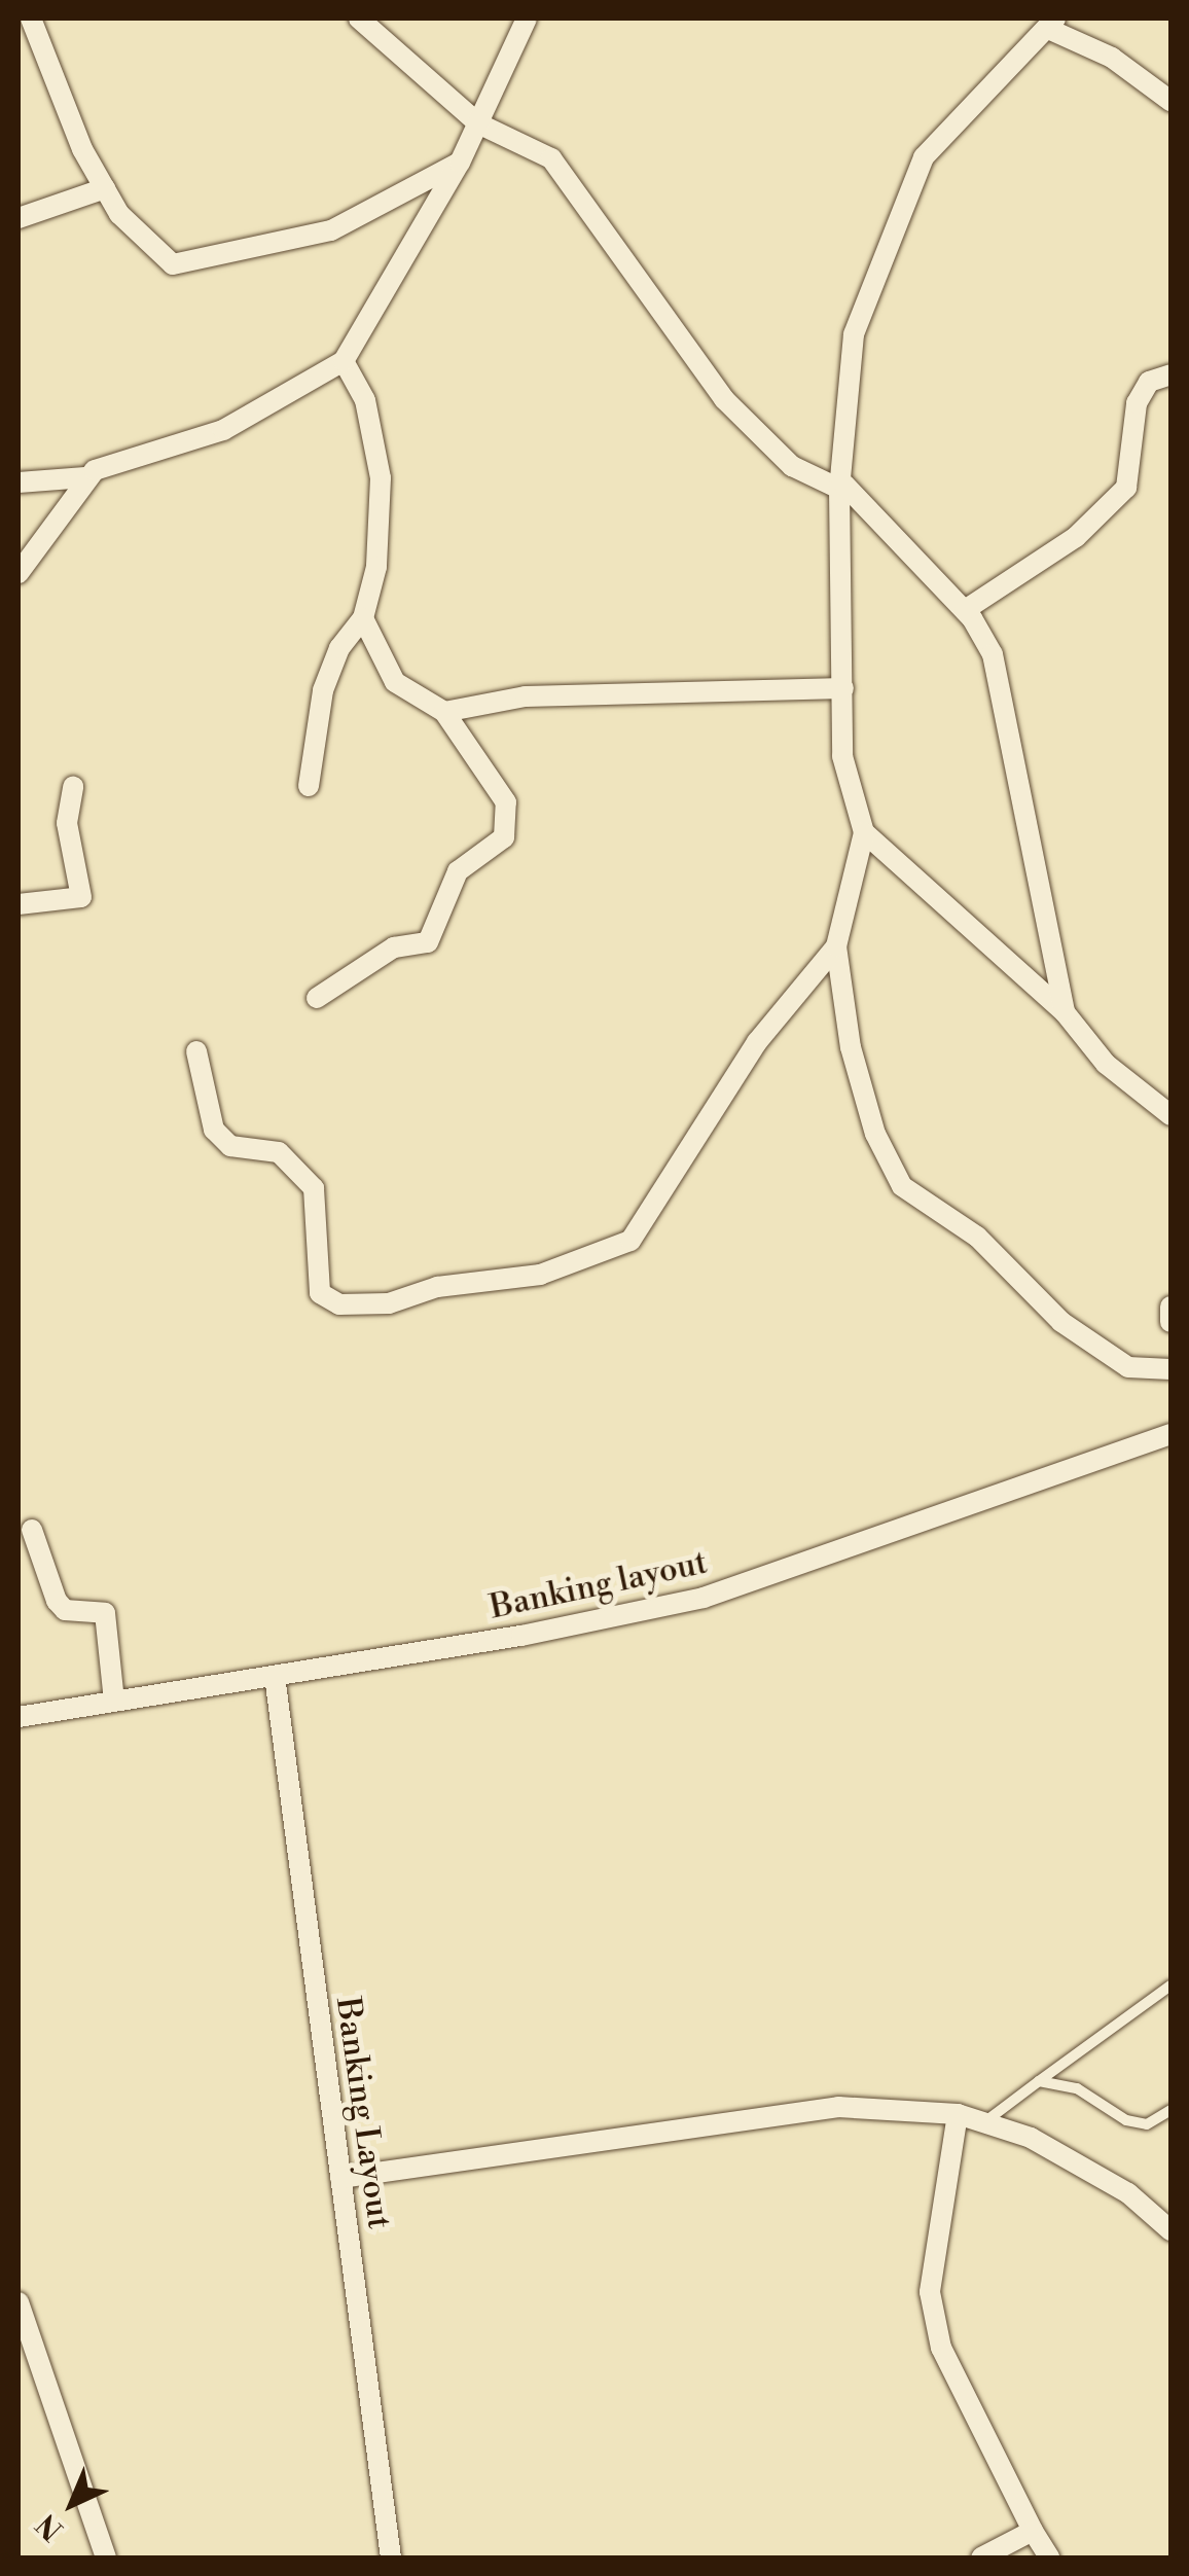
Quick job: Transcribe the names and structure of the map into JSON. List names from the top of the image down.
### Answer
{
  "streets": {
    "street": ["Banking layout", "Banking Layout"]
  },
  "crossings": [
    ["Banking layout", "Banking Layout"]
  ],
  "north": "bottom left"
}
